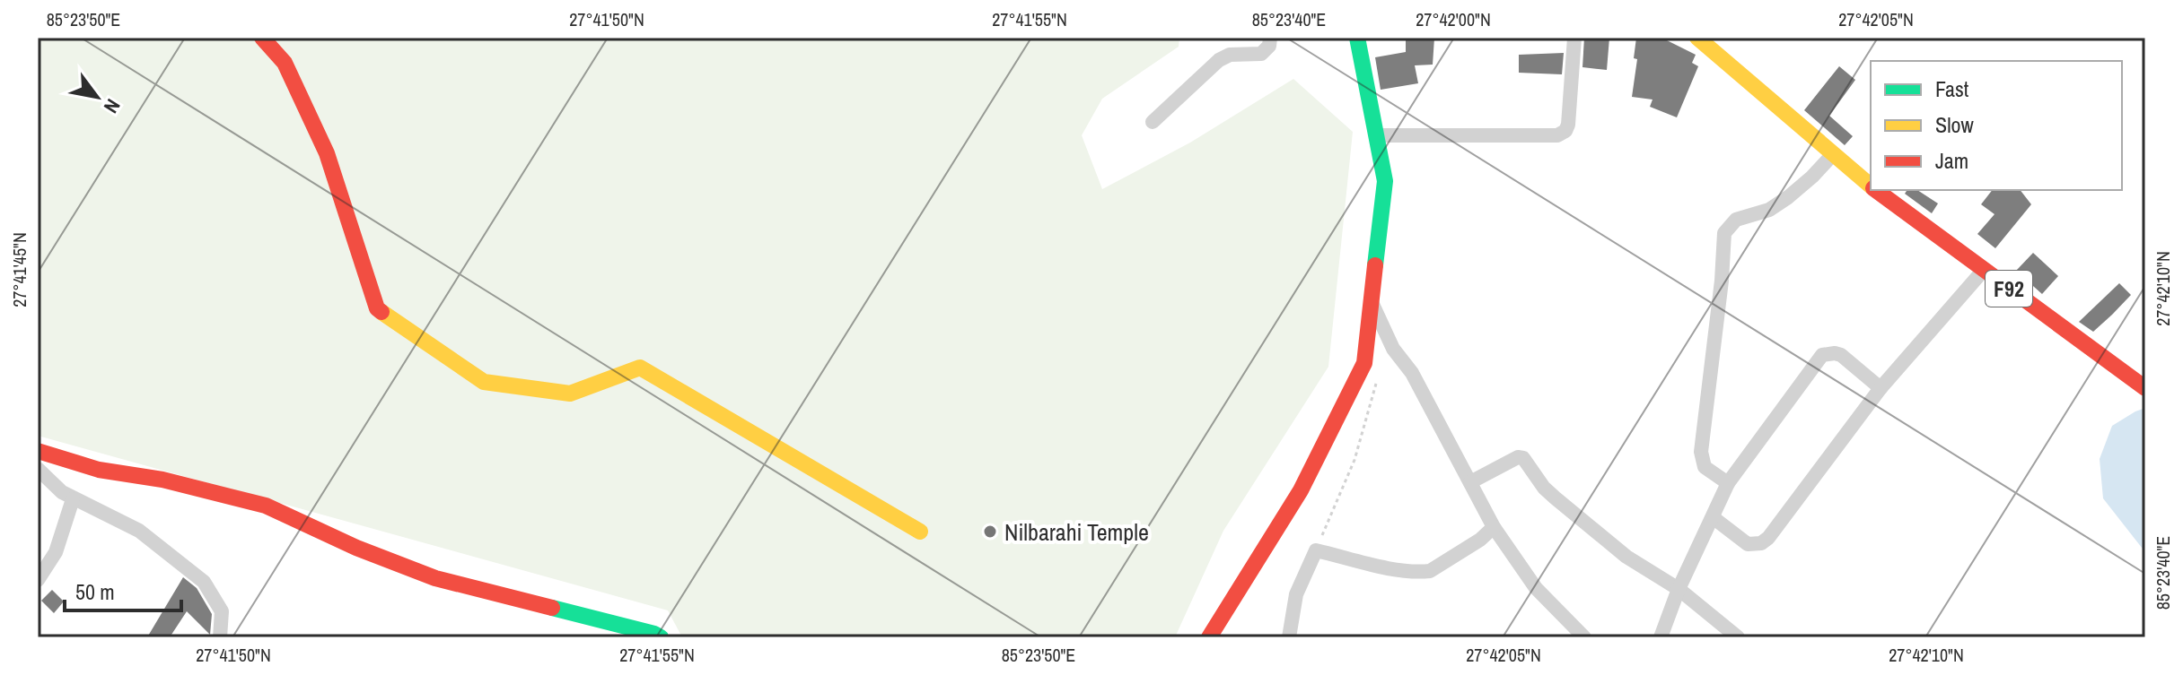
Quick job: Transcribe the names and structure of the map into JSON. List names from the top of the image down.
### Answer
{
  "streets": {
    "street": ["F92"]
  },
  "places": ["Nilbarahi Temple"],
  "legend": ["Fast", "Slow", "Jam"],
  "scale_bar": "50 m",
  "north": "bottom right",
  "coordinates": [
    "85°23'50\"E",
    "27°41'50\"N",
    "27°41'55\"N",
    "85°23'40\"E",
    "27°42'00\"N",
    "27°42'05\"N",
    "27°41'45\"N",
    "27°42'10\"N"
  ]
}
